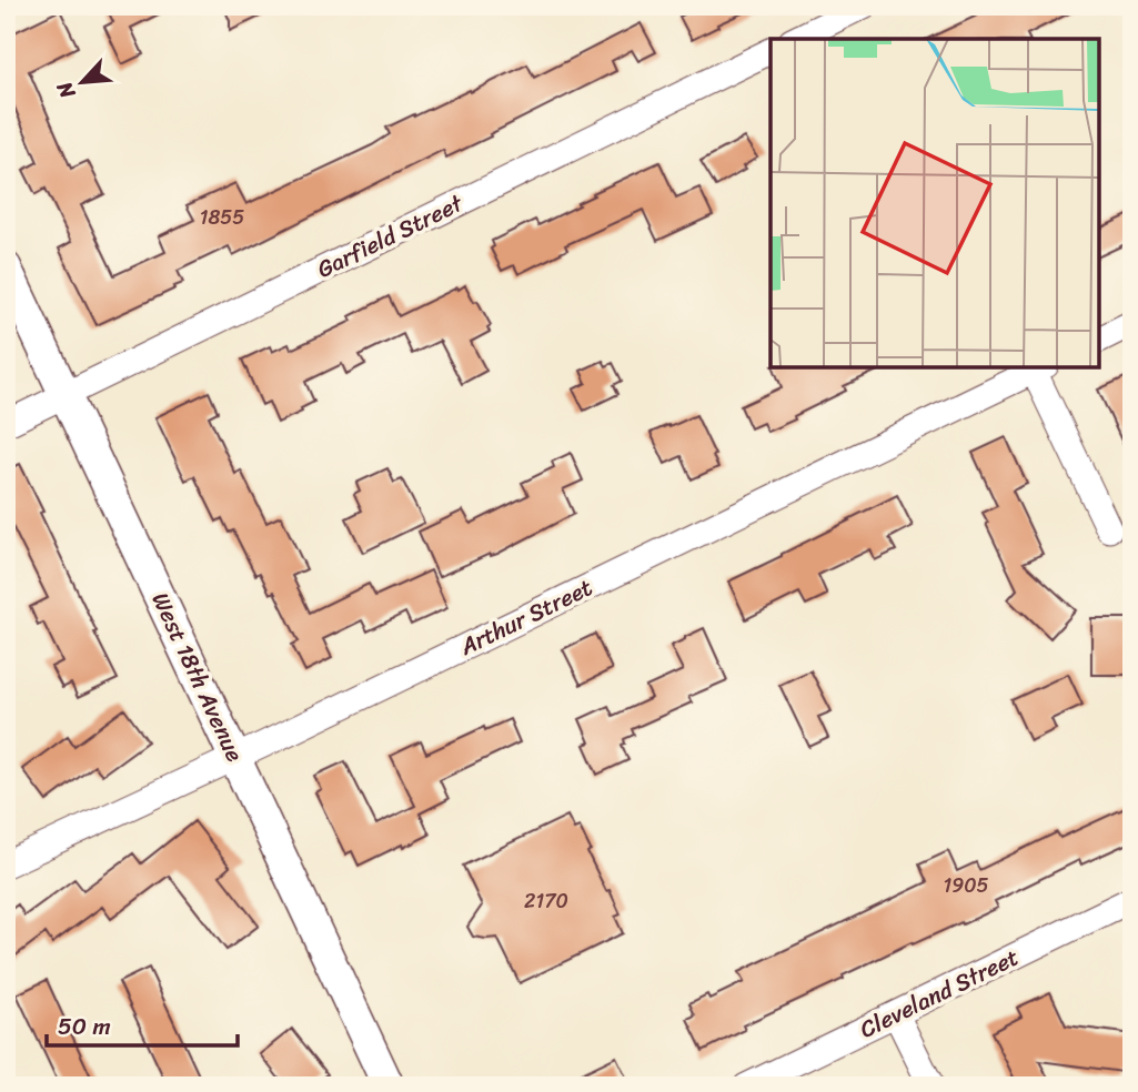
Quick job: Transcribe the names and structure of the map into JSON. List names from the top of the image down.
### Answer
{
  "streets": {
    "main road": ["West 18th Avenue"],
    "street": ["Garfield Street", "Arthur Street", "Cleveland Street"]
  },
  "crossings": [
    ["Garfield Street", "West 18th Avenue"],
    ["Arthur Street", "West 18th Avenue"]
  ],
  "house_numbers": ["1855", "1905", "2170"],
  "scale_bar": "50 m",
  "north": "bottom left"
}
